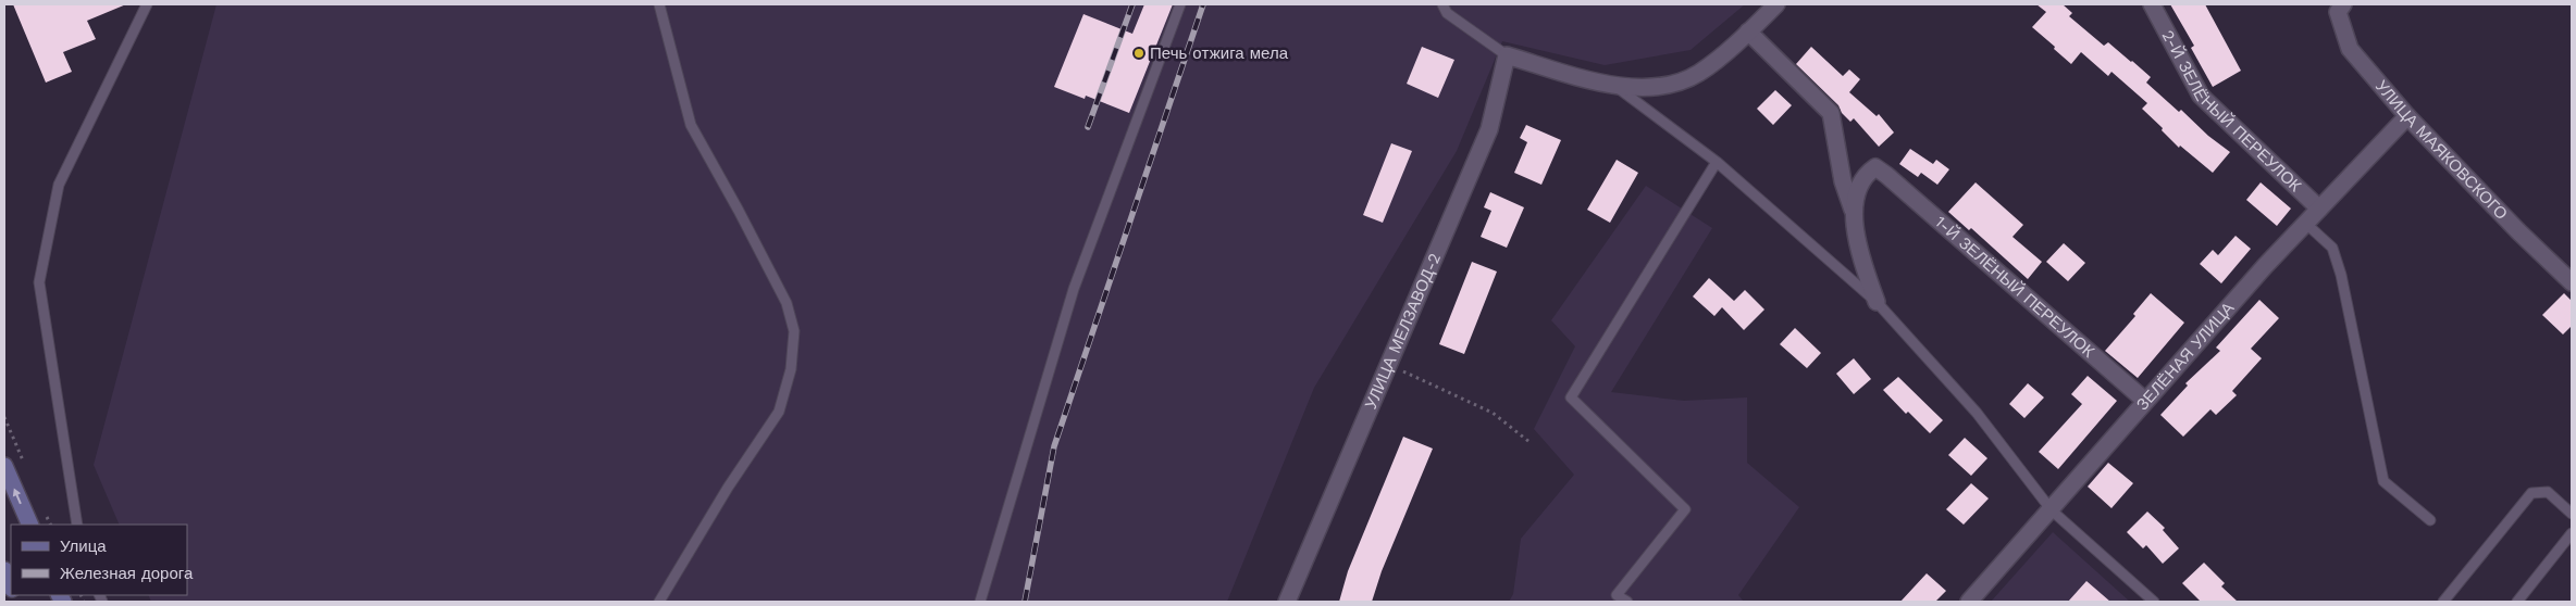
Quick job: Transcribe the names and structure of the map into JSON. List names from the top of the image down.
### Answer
{
  "streets": {
    "street": [
      "2-Й ЗЕЛЁНЫЙ ПЕРЕУЛОК",
      "УЛИЦА МАЯКОВСКОГО",
      "1-Й ЗЕЛЁНЫЙ ПЕРЕУЛОК",
      "УЛИЦА МЕЛЗАВОД-2",
      "ЗЕЛЁНАЯ УЛИЦА"
    ]
  },
  "crossings": [
    ["2-Й ЗЕЛЁНЫЙ ПЕРЕУЛОК", "ЗЕЛЁНАЯ УЛИЦА"],
    ["УЛИЦА МАЯКОВСКОГО", "ЗЕЛЁНАЯ УЛИЦА"],
    ["1-Й ЗЕЛЁНЫЙ ПЕРЕУЛОК", "ЗЕЛЁНАЯ УЛИЦА"]
  ],
  "places": ["Печь отжига мела"],
  "legend": ["Улица", "Железная дорога"]
}
